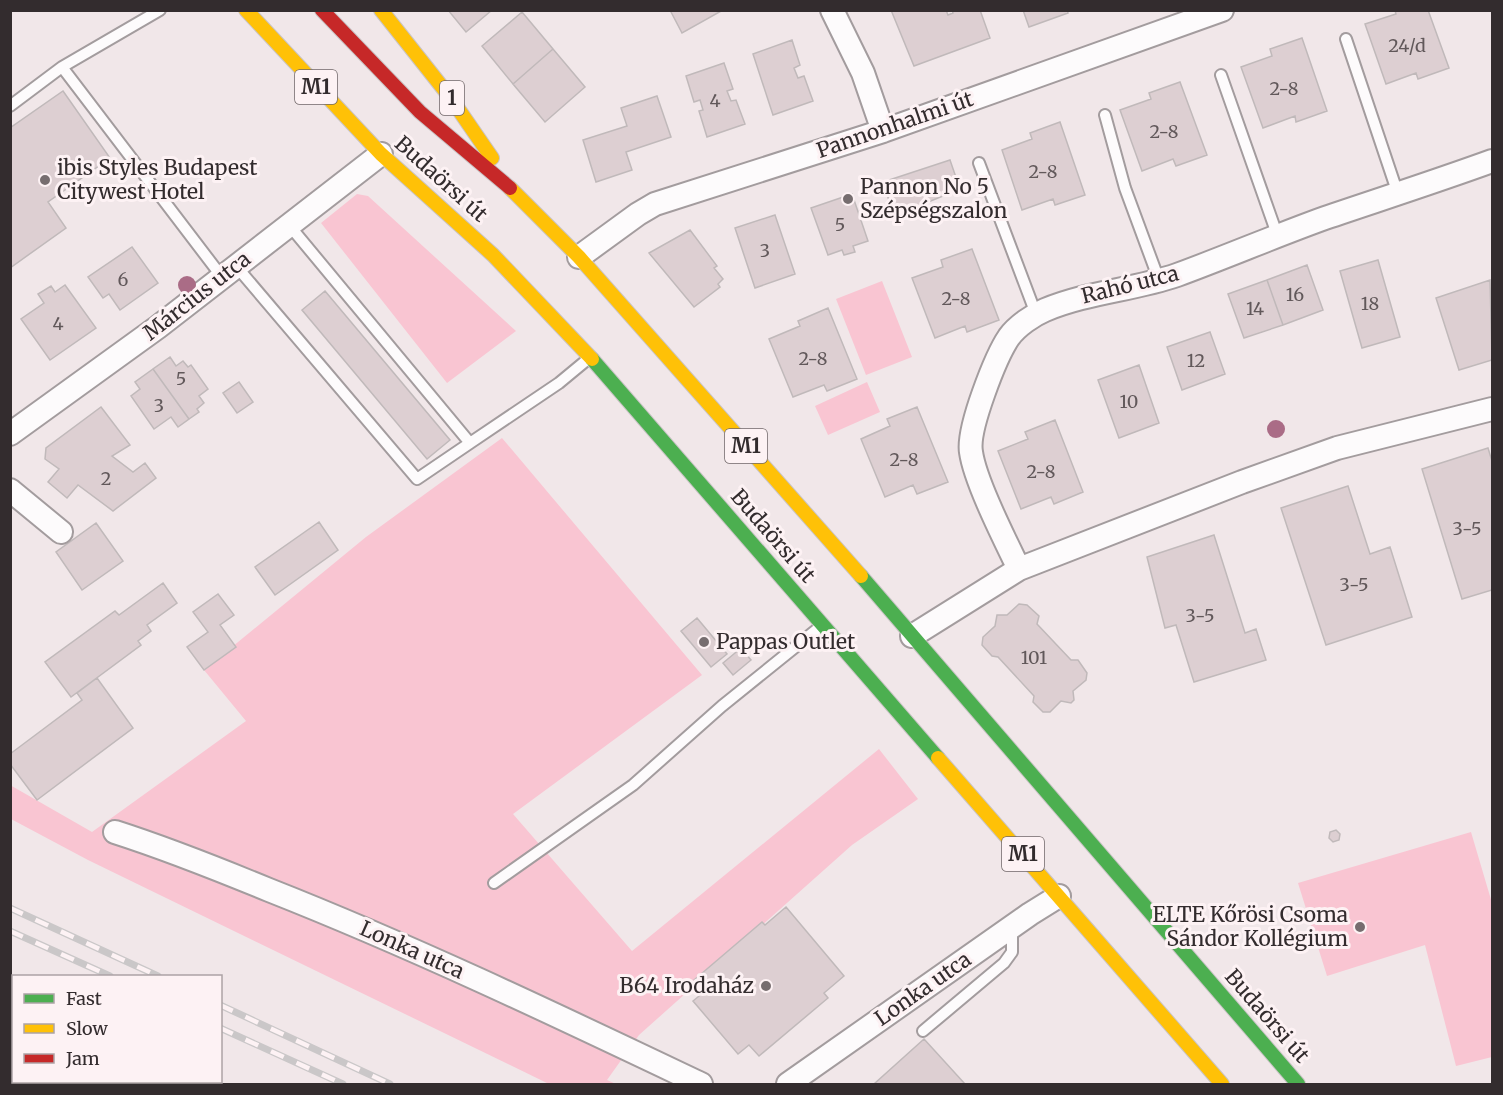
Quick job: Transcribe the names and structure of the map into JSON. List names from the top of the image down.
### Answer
{
  "streets": {
    "main road": ["M1", "1", "Budaörsi út"],
    "street": [
      "Pannonhalmi út",
      "Rahó utca",
      "Március utca",
      "Lonka utca"
    ]
  },
  "crossings": [
    ["Pannonhalmi út", "Budaörsi út"],
    ["Budaörsi út", "Március utca"],
    ["Budaörsi út", "Lonka utca"]
  ],
  "places": [
    "ibis Styles Budapest Citywest Hotel",
    "Pannon No 5 Szépségszalon",
    "Pappas Outlet",
    "ELTE Kőrösi Csoma Sándor Kollégium",
    "B64 Irodaház"
  ],
  "house_numbers": [
    "24/d",
    "2-8",
    "4",
    "2-8",
    "2-8",
    "5",
    "3",
    "6",
    "16",
    "2-8",
    "18",
    "14",
    "4",
    "2-8",
    "12",
    "5",
    "10",
    "3",
    "2-8",
    "2-8",
    "2",
    "3-5",
    "3-5",
    "3-5",
    "101"
  ],
  "legend": ["Fast", "Slow", "Jam"]
}
